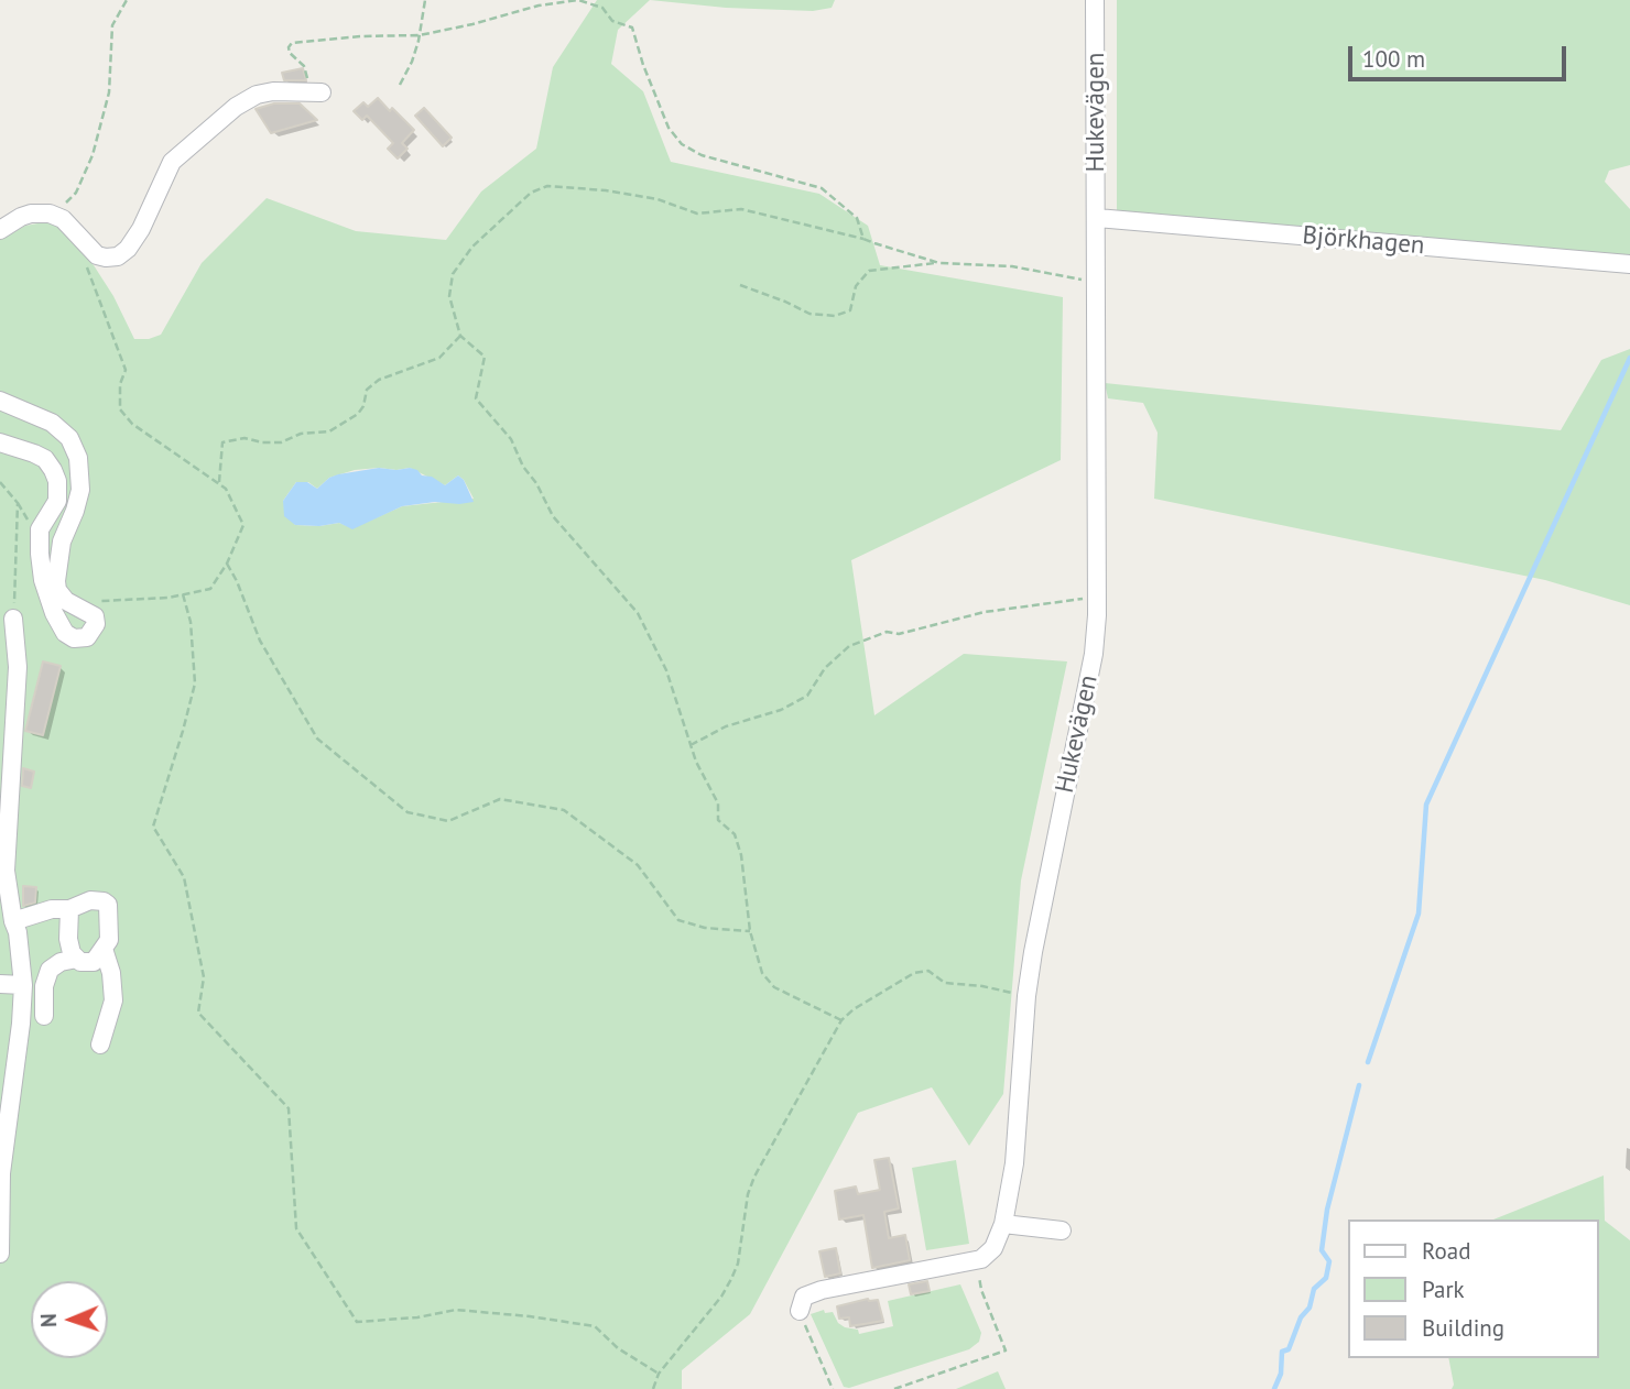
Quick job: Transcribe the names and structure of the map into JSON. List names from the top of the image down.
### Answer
{
  "streets": {
    "street": ["Hukevägen", "Björkhagen"]
  },
  "crossings": [
    ["Hukevägen", "Björkhagen"]
  ],
  "legend": ["Road", "Park", "Building"],
  "scale_bar": "100 m",
  "north": "left"
}
